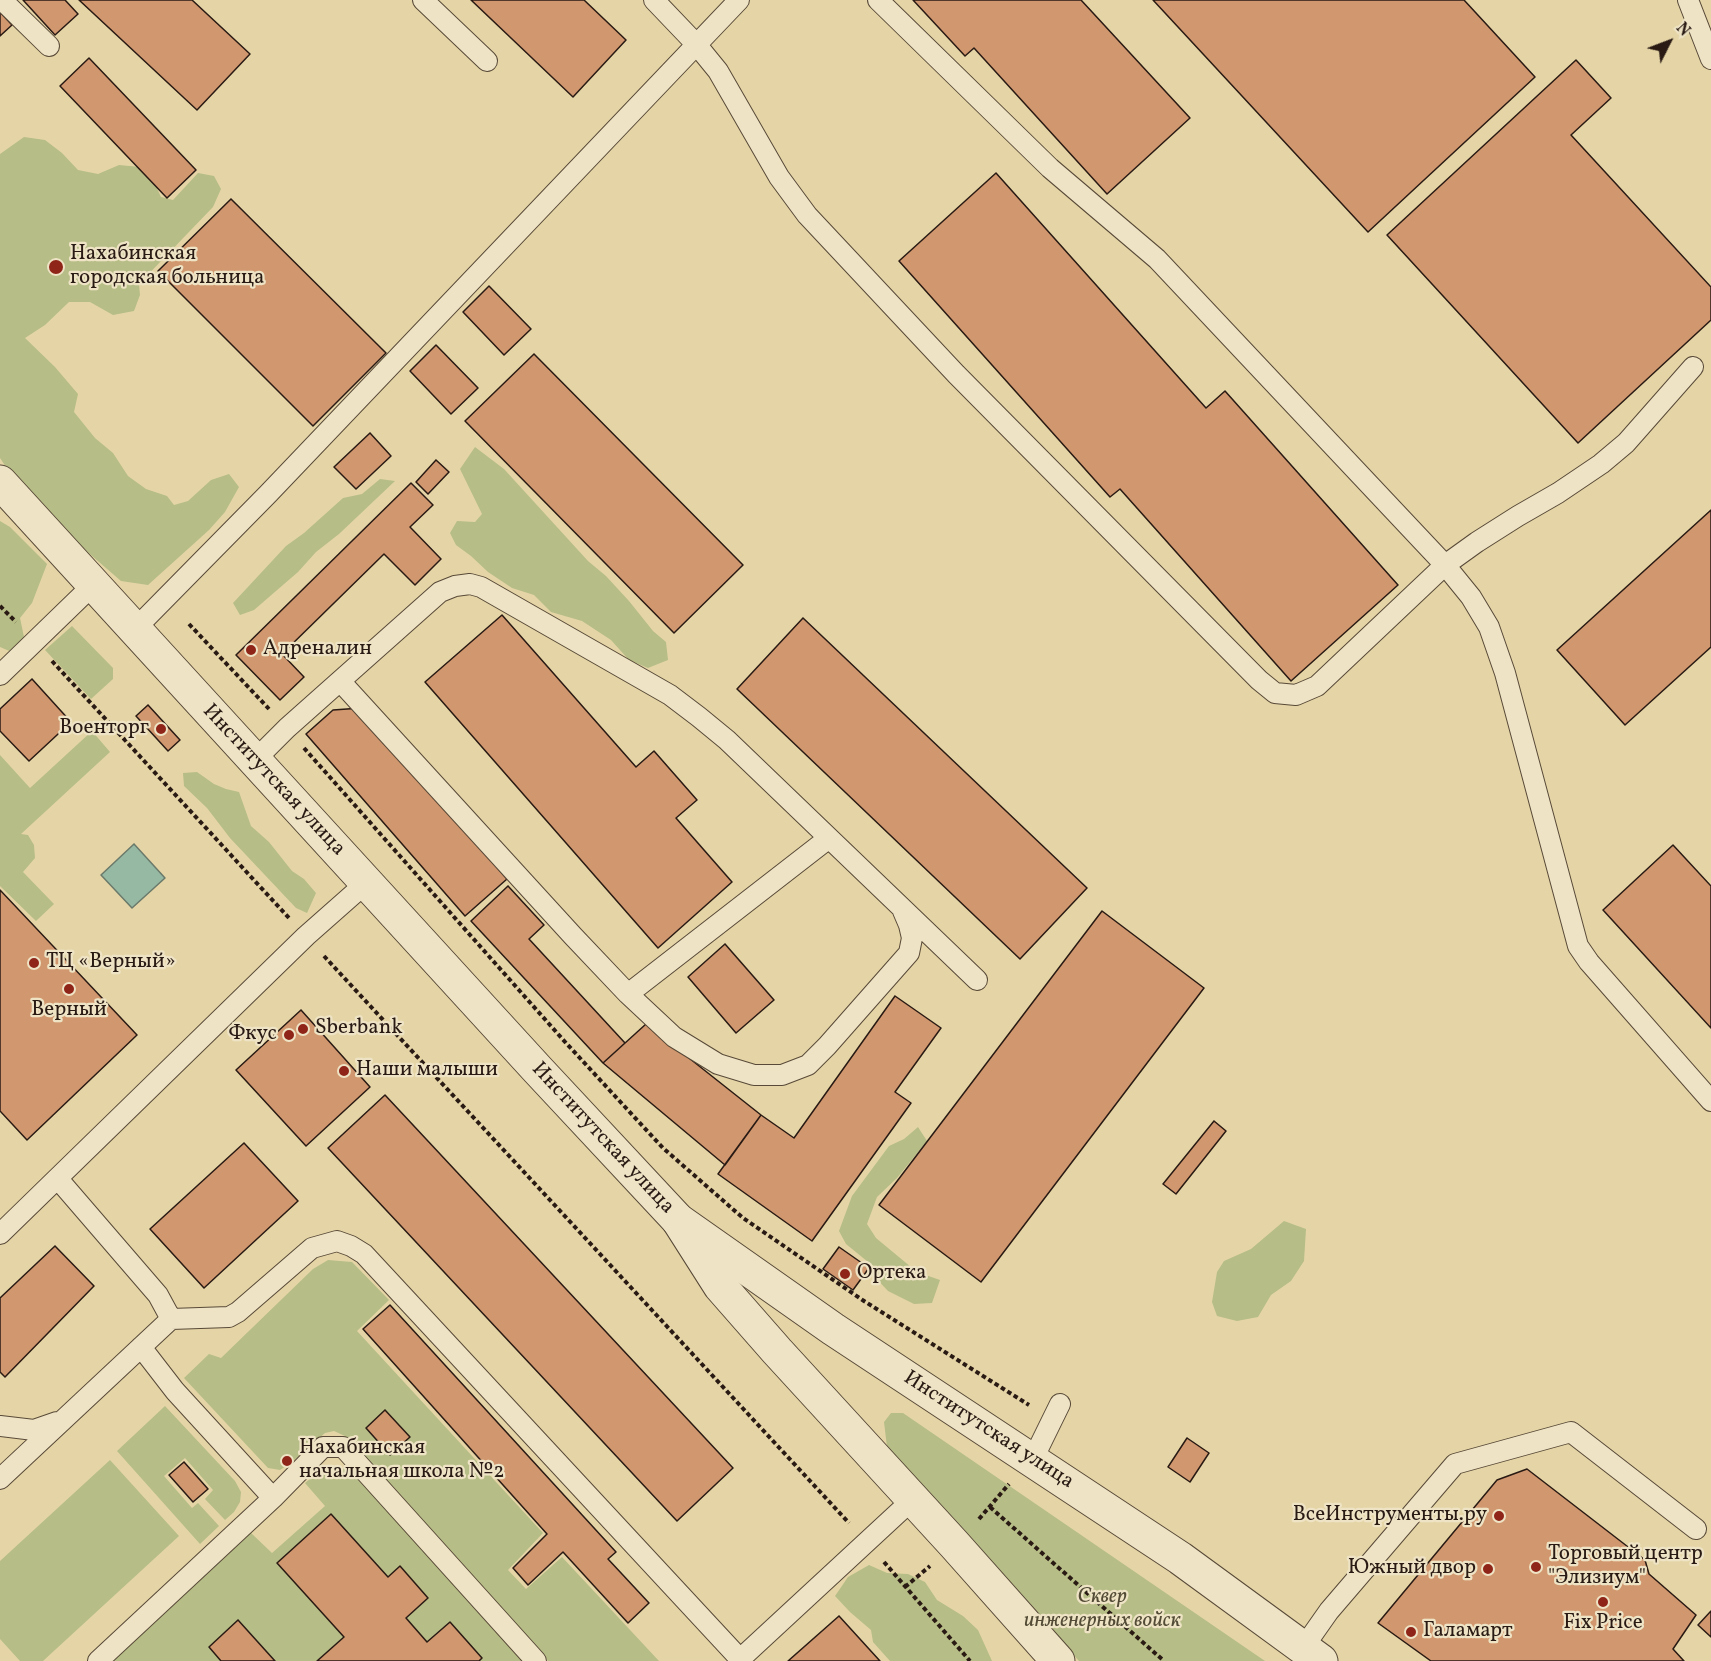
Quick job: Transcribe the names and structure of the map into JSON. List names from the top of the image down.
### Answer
{
  "streets": {
    "street": ["Институтская улица"]
  },
  "parks": ["Сквер инженерных войск"],
  "places": [
    "Нахабинская городская больница",
    "Адреналин",
    "Военторг",
    "ТЦ «Верный»",
    "Верный",
    "Sberbank",
    "Фкус",
    "Наши малыши",
    "Ортека",
    "Нахабинская начальная школа №2",
    "ВсеИнструменты.ру",
    "Торговый центр \"Элизиум\"",
    "Южный двор",
    "Fix Price",
    "Галамарт"
  ],
  "north": "top right"
}
